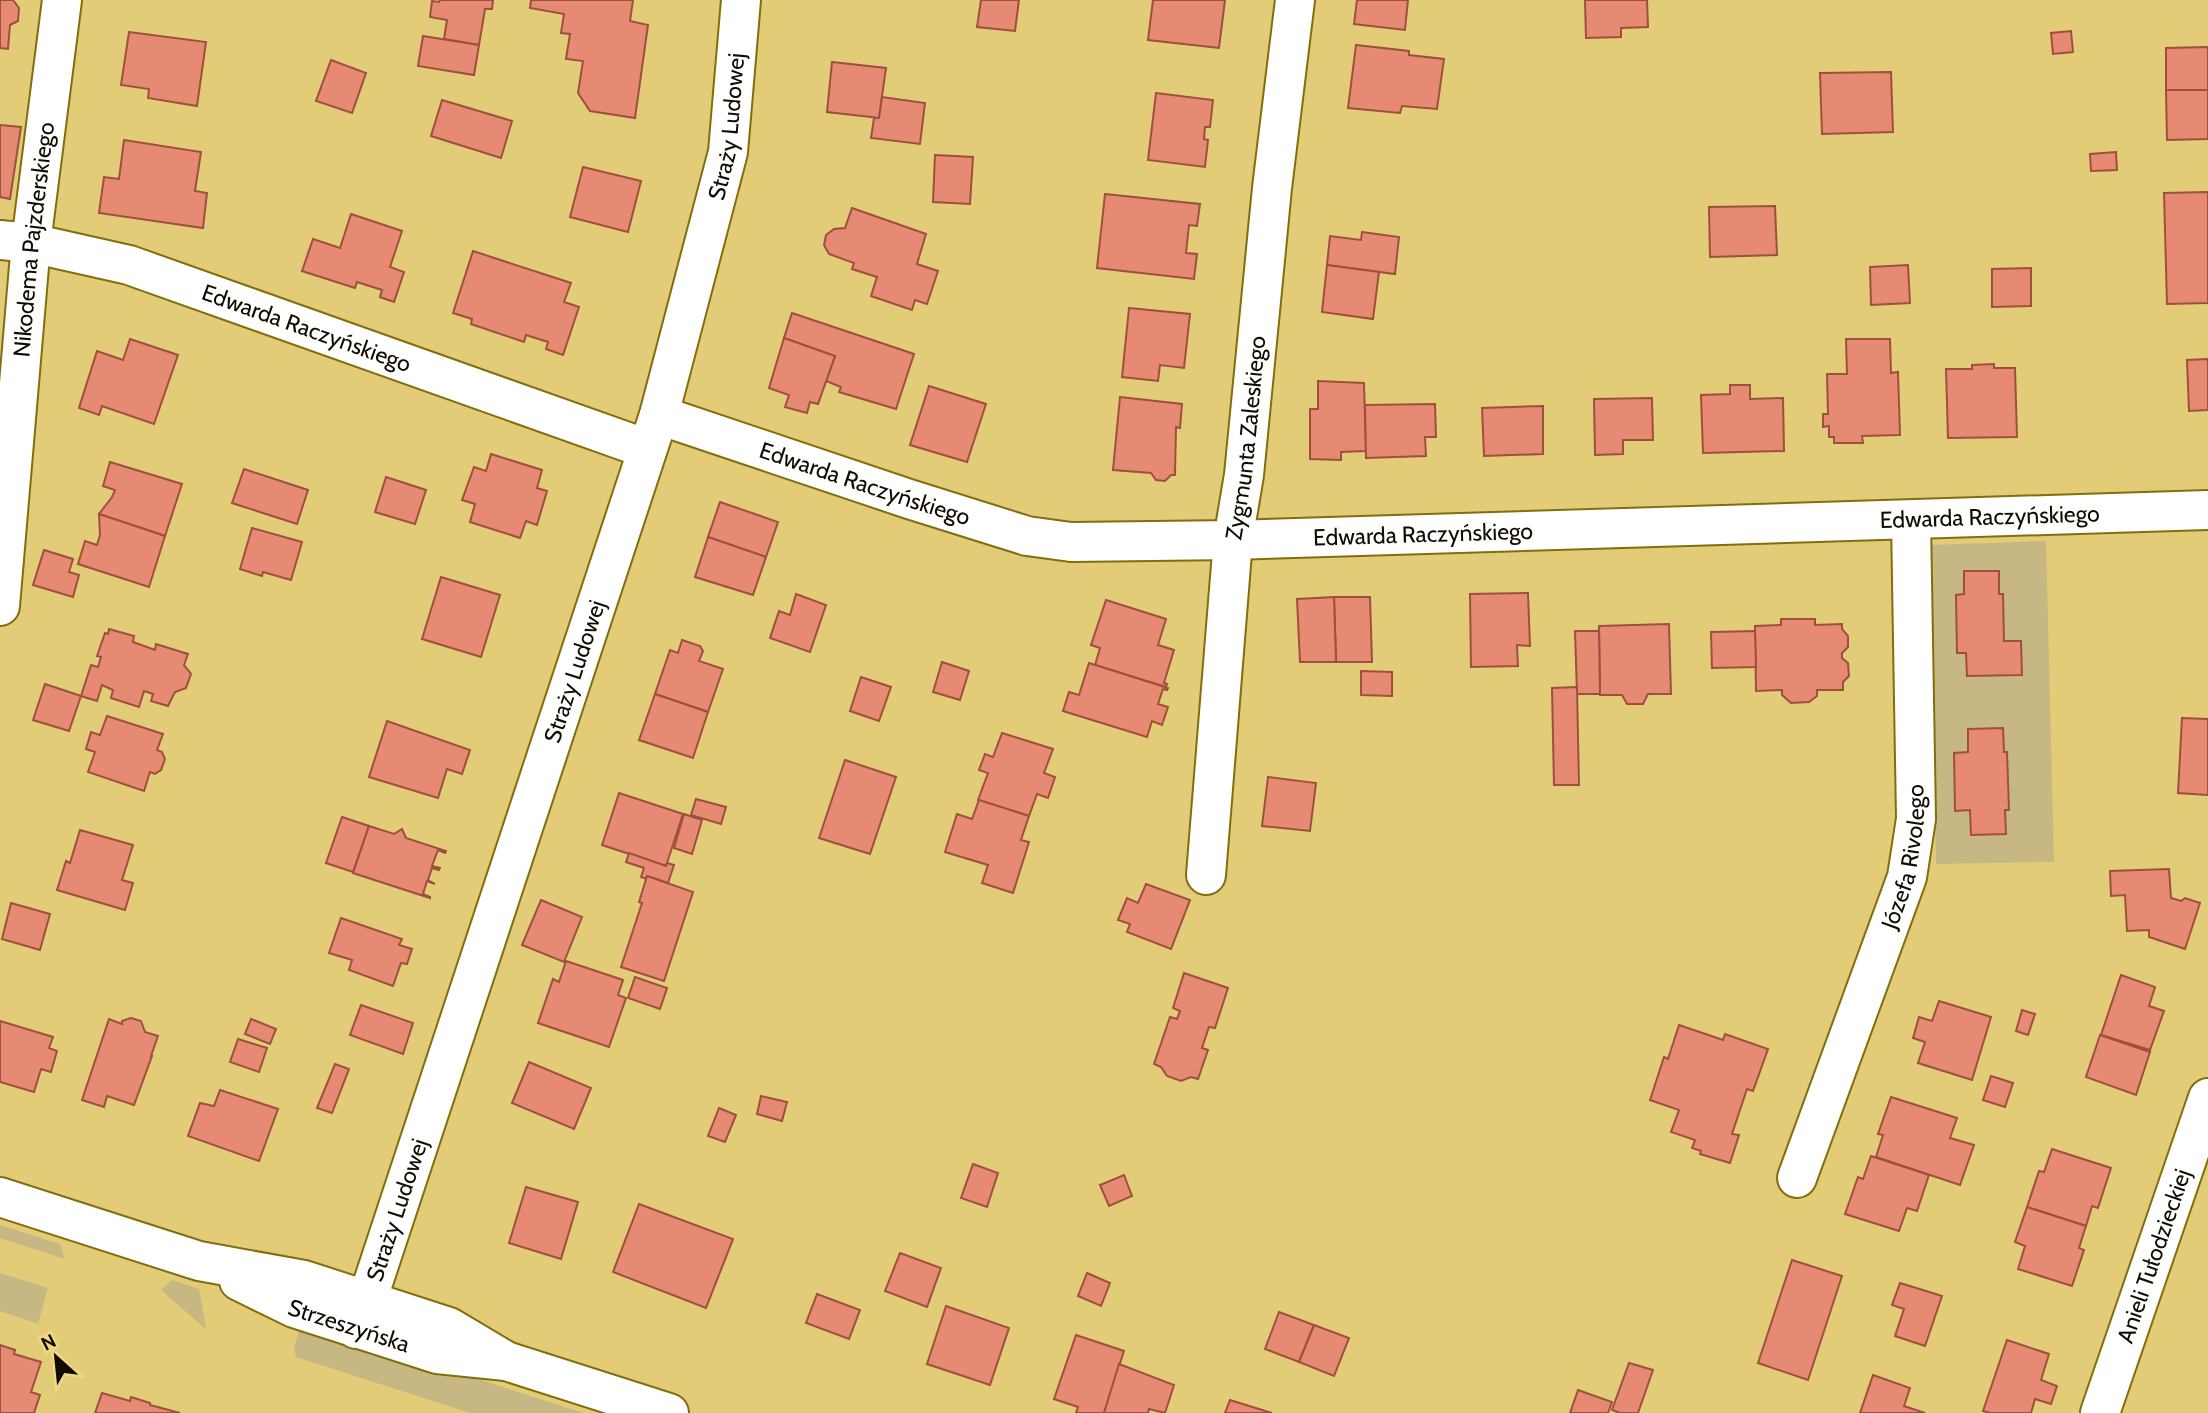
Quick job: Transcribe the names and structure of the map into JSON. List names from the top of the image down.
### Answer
{
  "streets": {
    "street": [
      "Straży Ludowej",
      "Nikodema Pajzderskiego",
      "Edwarda Raczyńskiego",
      "Zygmunta Zaleskiego",
      "Józefa Rivolego",
      "Anieli Tułodzieckiej",
      "Strzeszyńska"
    ]
  },
  "crossings": [
    ["Straży Ludowej", "Edwarda Raczyńskiego"],
    ["Straży Ludowej", "Strzeszyńska"],
    ["Nikodema Pajzderskiego", "Edwarda Raczyńskiego"],
    ["Edwarda Raczyńskiego", "Zygmunta Zaleskiego"],
    ["Edwarda Raczyńskiego", "Józefa Rivolego"]
  ],
  "north": "top left"
}
